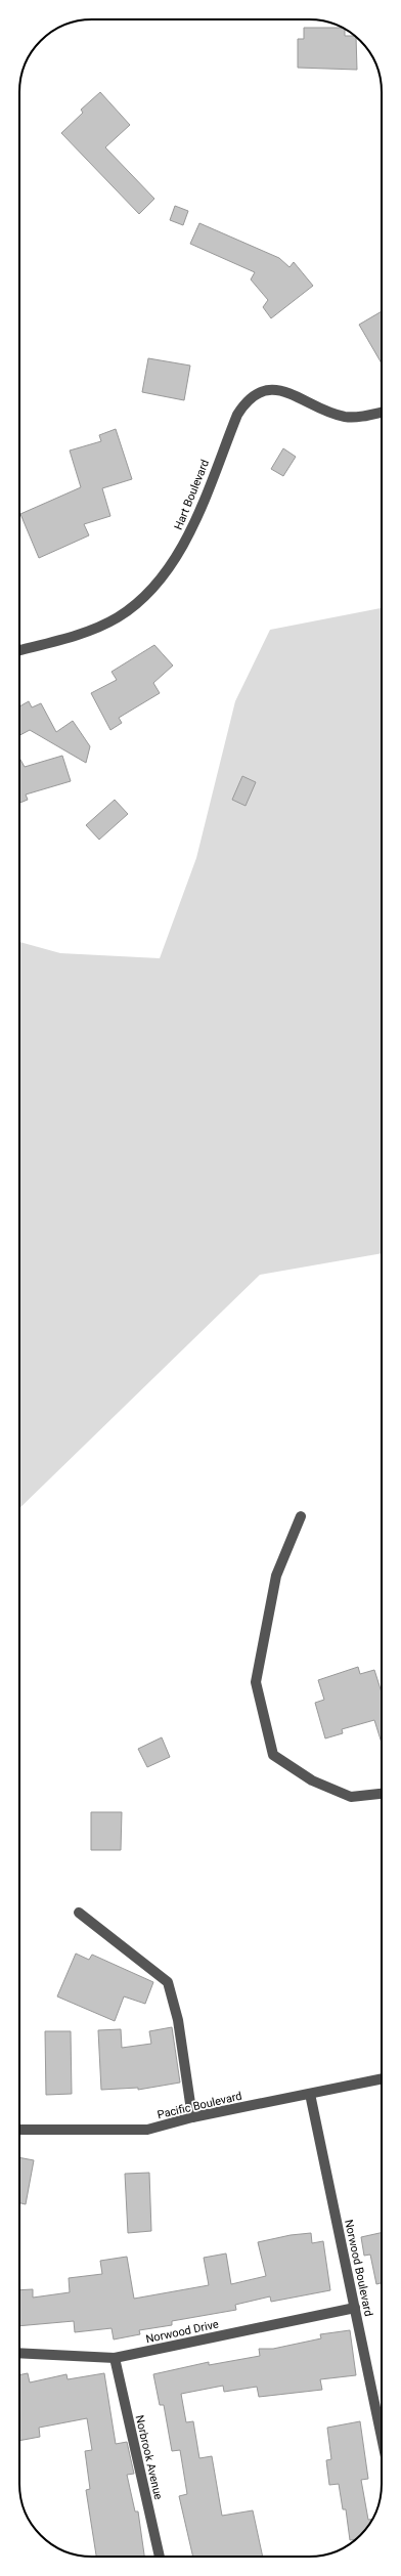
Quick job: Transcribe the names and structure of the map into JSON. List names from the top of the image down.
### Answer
{
  "streets": {
    "street": [
      "Hart Boulevard",
      "Pacific Boulevard",
      "Norwood Boulevard",
      "Norwood Drive",
      "Norbrook Avenue"
    ]
  },
  "crossings": [
    ["Pacific Boulevard", "Norwood Boulevard"],
    ["Norwood Boulevard", "Norwood Drive"],
    ["Norwood Drive", "Norbrook Avenue"]
  ]
}
